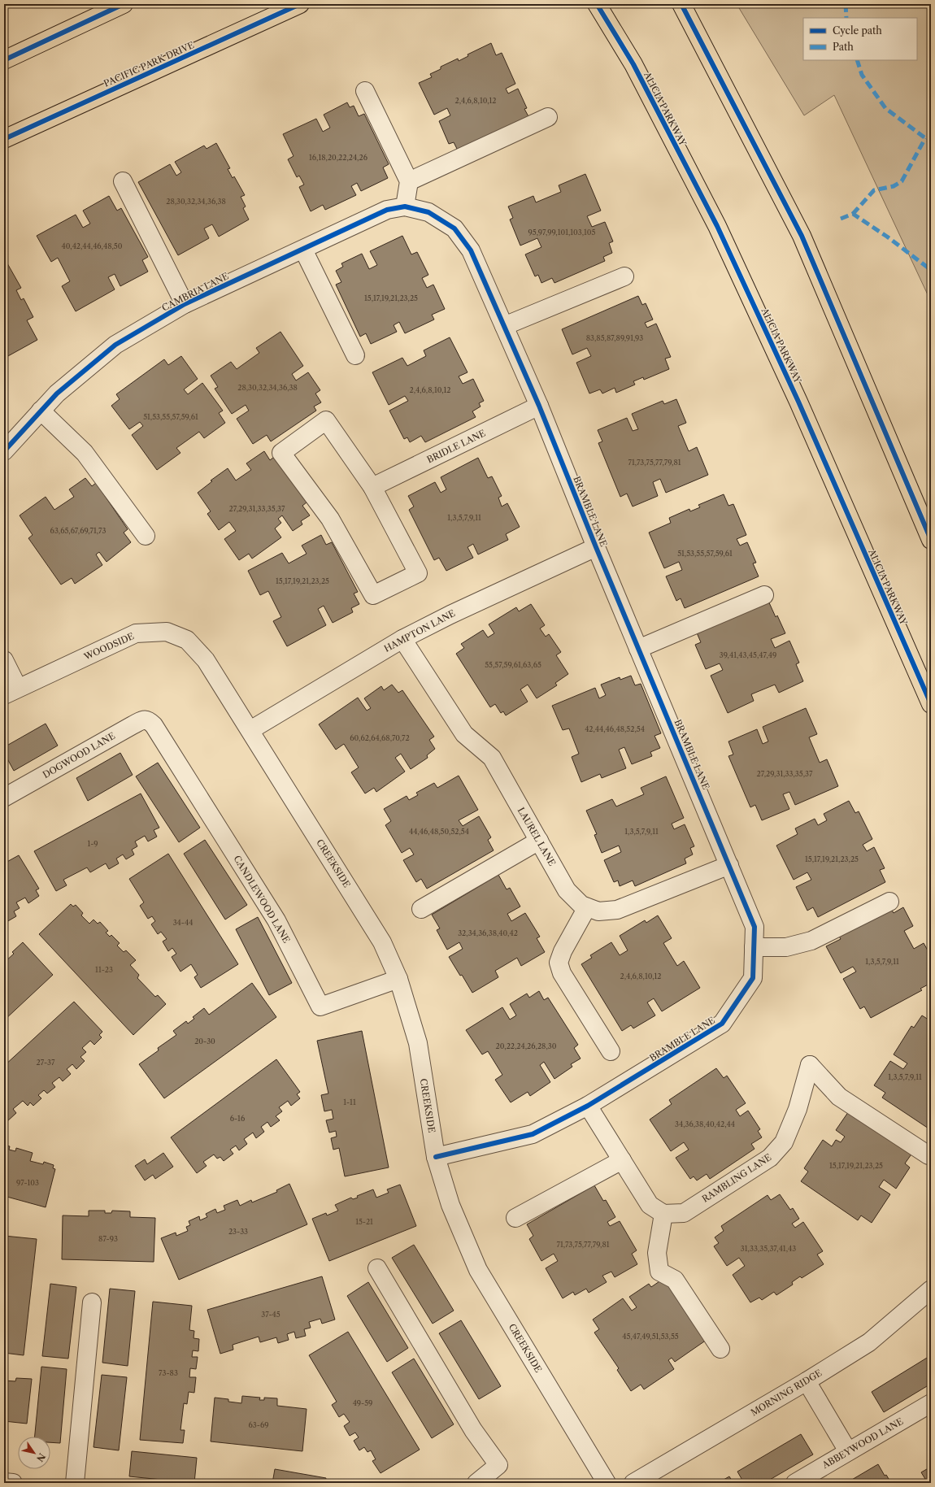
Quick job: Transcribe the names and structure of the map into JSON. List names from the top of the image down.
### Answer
{
  "streets": {
    "main road": ["PACIFIC PARK DRIVE", "ALICIA PARKWAY"],
    "street": [
      "CAMBRIA LANE",
      "BRIDLE LANE",
      "BRAMBLE LANE",
      "HAMPTON LANE",
      "WOODSIDE",
      "DOGWOOD LANE",
      "LAUREL LANE",
      "CREEKSIDE",
      "CANDLEWOOD LANE",
      "RAMBLING LANE",
      "MORNING RIDGE",
      "ABBEYWOOD LANE"
    ]
  },
  "crossings": [
    ["CAMBRIA LANE", "BRAMBLE LANE"],
    ["BRIDLE LANE", "BRAMBLE LANE"],
    ["BRAMBLE LANE", "HAMPTON LANE"],
    ["BRAMBLE LANE", "LAUREL LANE"],
    ["BRAMBLE LANE", "CREEKSIDE"],
    ["HAMPTON LANE", "WOODSIDE"],
    ["HAMPTON LANE", "LAUREL LANE"],
    ["HAMPTON LANE", "CREEKSIDE"],
    ["WOODSIDE", "CREEKSIDE"],
    ["DOGWOOD LANE", "CANDLEWOOD LANE"],
    ["CREEKSIDE", "CANDLEWOOD LANE"]
  ],
  "house_numbers": [
    "2,4,6,8,10,12",
    "16,18,20,22,24,26",
    "28,30,32,34,36,38",
    "95,97,99,101,103,105",
    "40,42,44,46,48,50",
    "15,17,19,21,23,25",
    "83,85,87,89,91,93",
    "28,30,32,34,36,38",
    "2,4,6,8,10,12",
    "51,53,55,57,59,61",
    "71,73,75,77,79,81",
    "27,29,31,33,35,37",
    "1,3,5,7,9,11",
    "63,65,67,69,71,73",
    "51,53,55,57,59,61",
    "15,17,19,21,23,25",
    "39,41,43,45,47,49",
    "55,57,59,61,63,65",
    "42,44,46,48,52,54",
    "60,62,64,68,70,72",
    "27,29,31,33,35,37",
    "44,46,48,50,52,54",
    "1,3,5,7,9,11",
    "1-9",
    "15,17,19,21,23,25",
    "34-44",
    "32,34,36,38,40,42",
    "1,3,5,7,9,11",
    "11-23",
    "2,4,6,8,10,12",
    "20-30",
    "20,22,24,26,28,30",
    "27-37",
    "1,3,5,7,9,11",
    "1-11",
    "6-16",
    "34,36,38,40,42,44",
    "15,17,19,21,23,25",
    "97-103",
    "15-21",
    "23-33",
    "87-93",
    "71,73,75,77,79,81",
    "31,33,35,37,41,43",
    "37-45",
    "45,47,49,51,53,55",
    "73-83",
    "49-59",
    "63-69"
  ],
  "legend": ["Cycle path", "Path"],
  "north": "bottom right"
}
